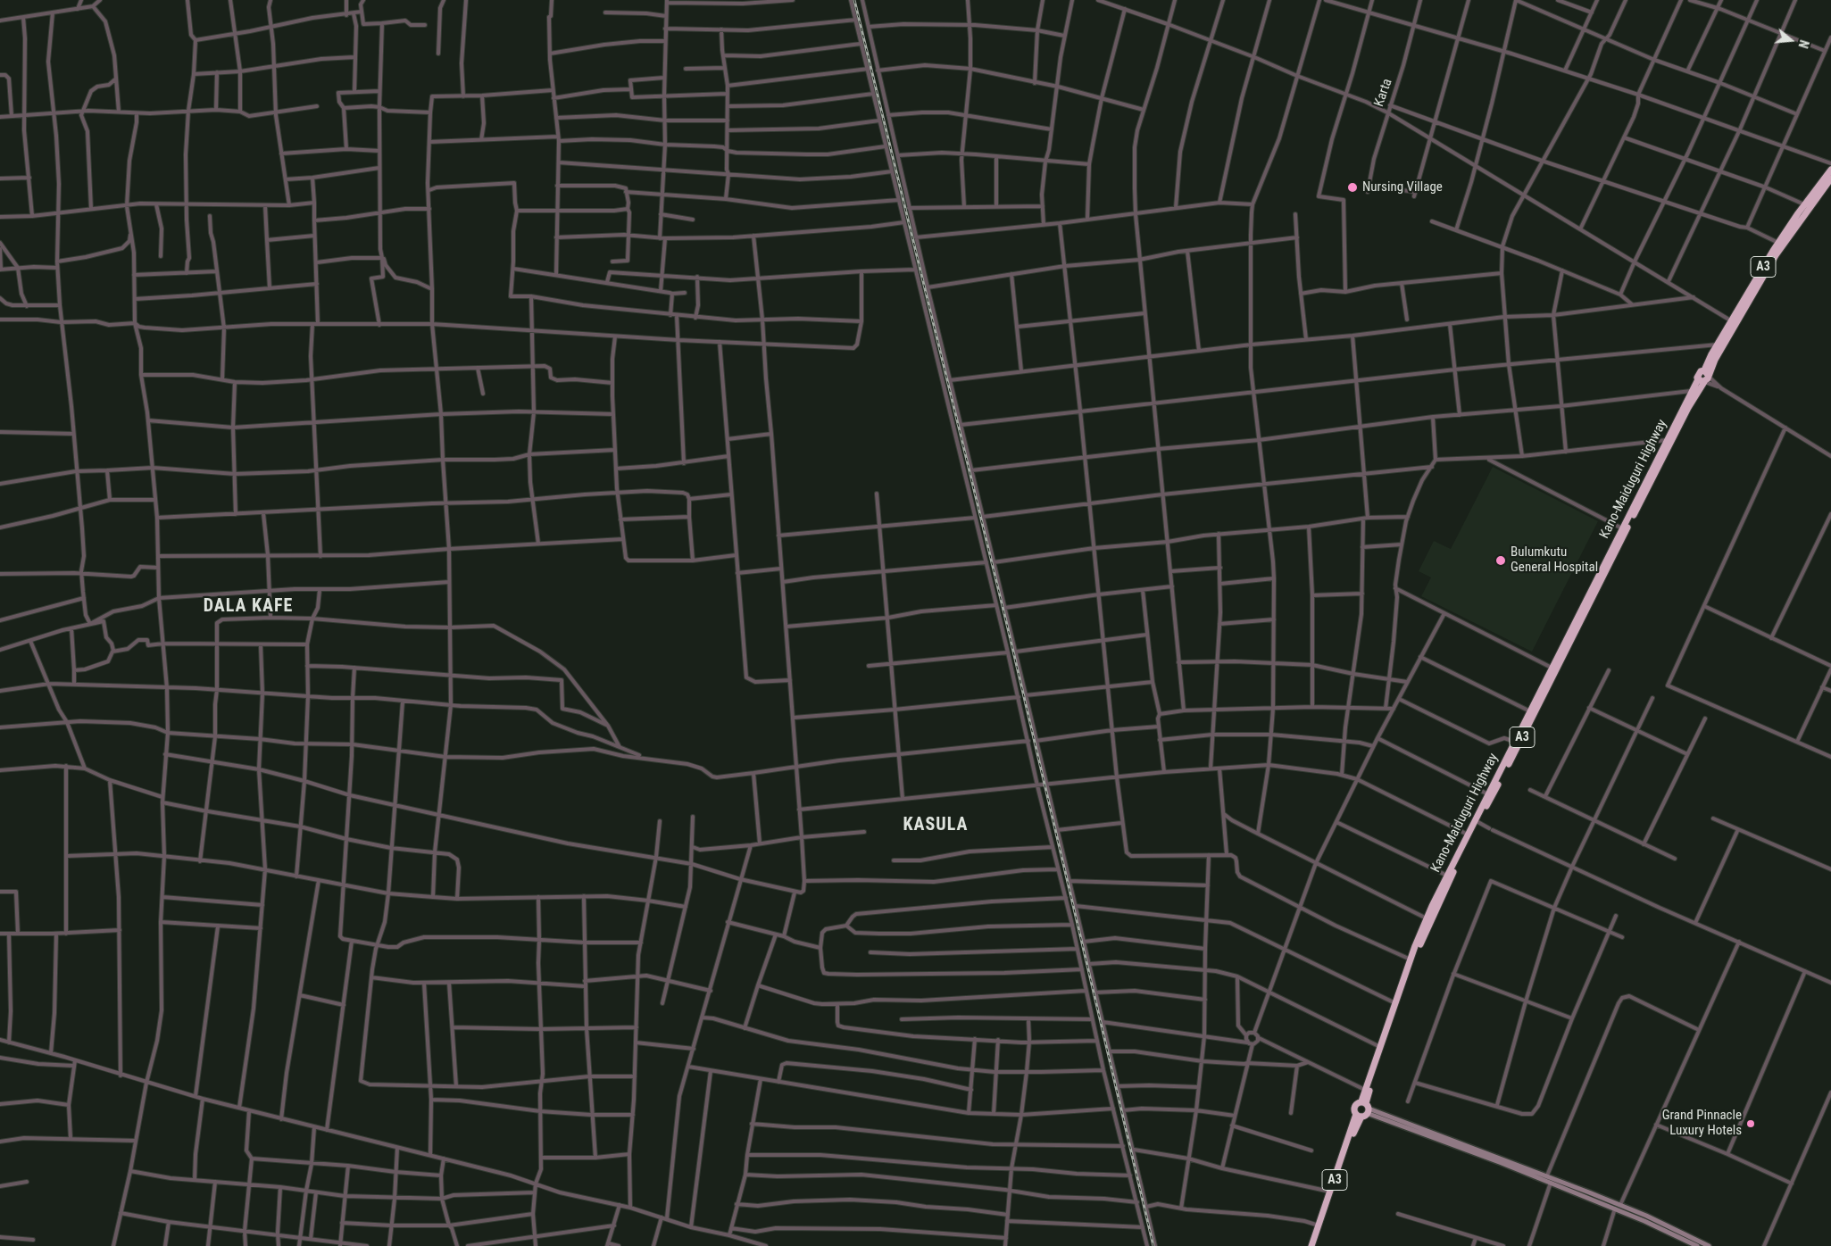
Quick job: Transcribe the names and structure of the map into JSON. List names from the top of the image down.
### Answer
{
  "streets": {
    "highway": ["A3", "Kano-Maiduguri Highway"],
    "street": ["Karta"]
  },
  "districts": ["DALA KAFE", "KASULA"],
  "places": ["Nursing Village", "Bulumkutu General Hospital", "Grand Pinnacle Luxury Hotels"],
  "north": "right"
}
